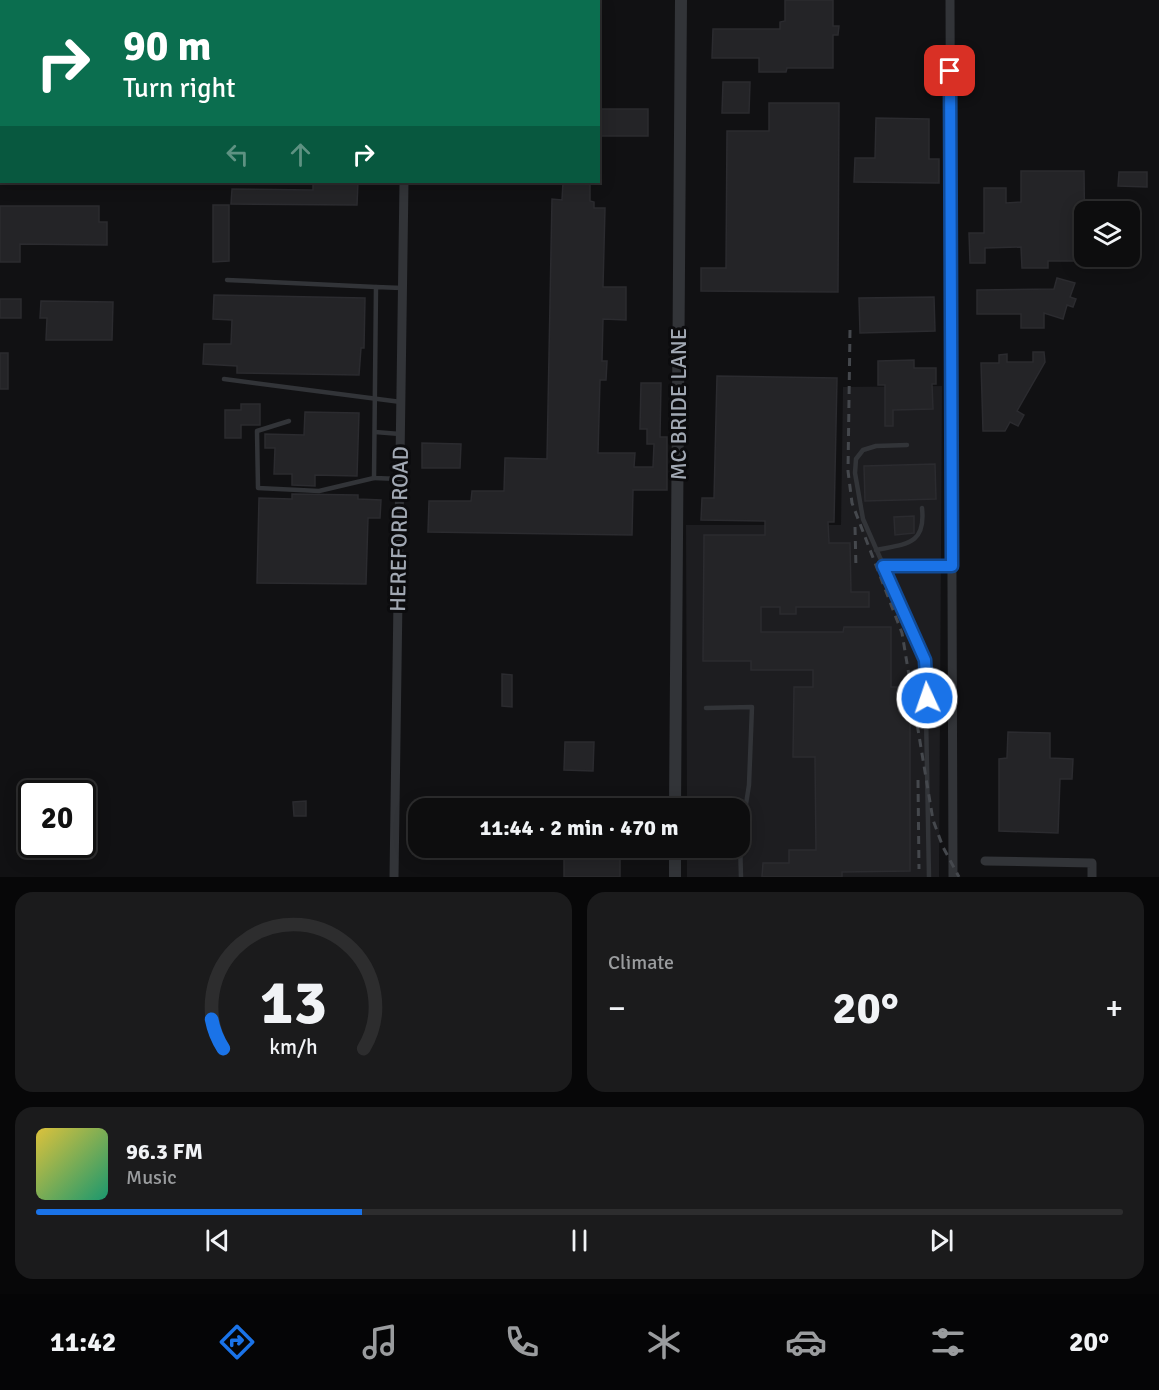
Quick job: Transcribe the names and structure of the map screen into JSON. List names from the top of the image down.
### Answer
{
  "streets": {
    "street": ["MC BRIDE LANE", "HEREFORD ROAD"]
  },
  "page": {
    "turn": ["90 m", "Turn right"],
    "limit": "20",
    "trip": "11:44 · 2 min · 470 m",
    "tile": "Climate",
    "heat": ["−", "20°", "+"],
    "song": ["96.3 FM", "Music"],
    "tabs": ["11:42", "20°"],
    "gauge": ["13", "km/h"]
  }
}
